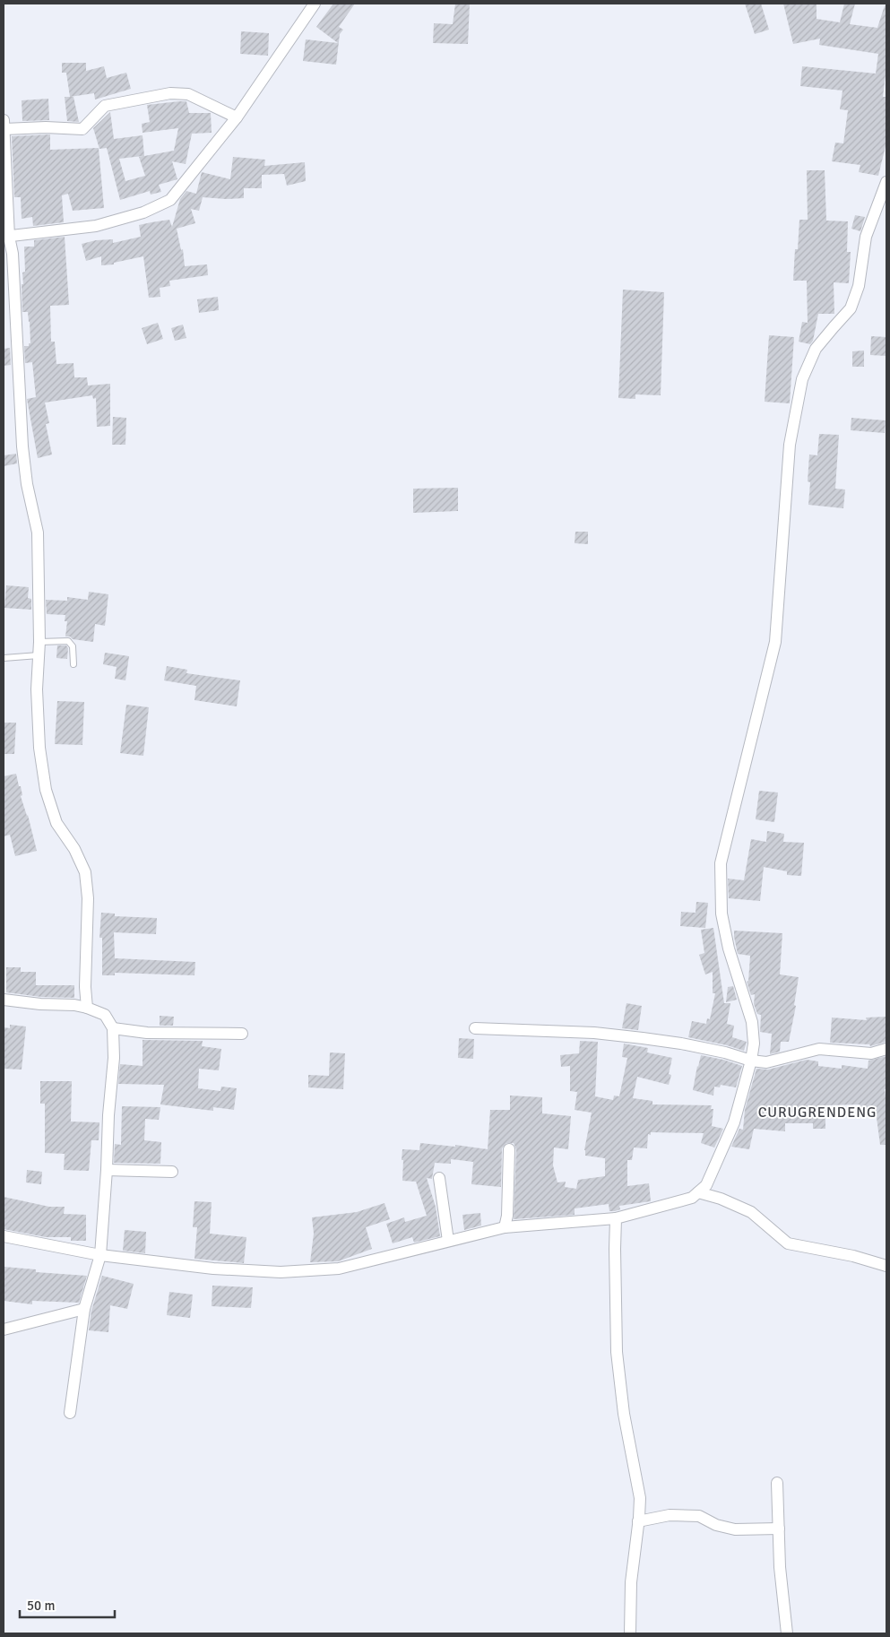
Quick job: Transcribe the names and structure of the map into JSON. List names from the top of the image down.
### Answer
{
  "districts": ["CURUGRENDENG"],
  "scale_bar": "50 m"
}
